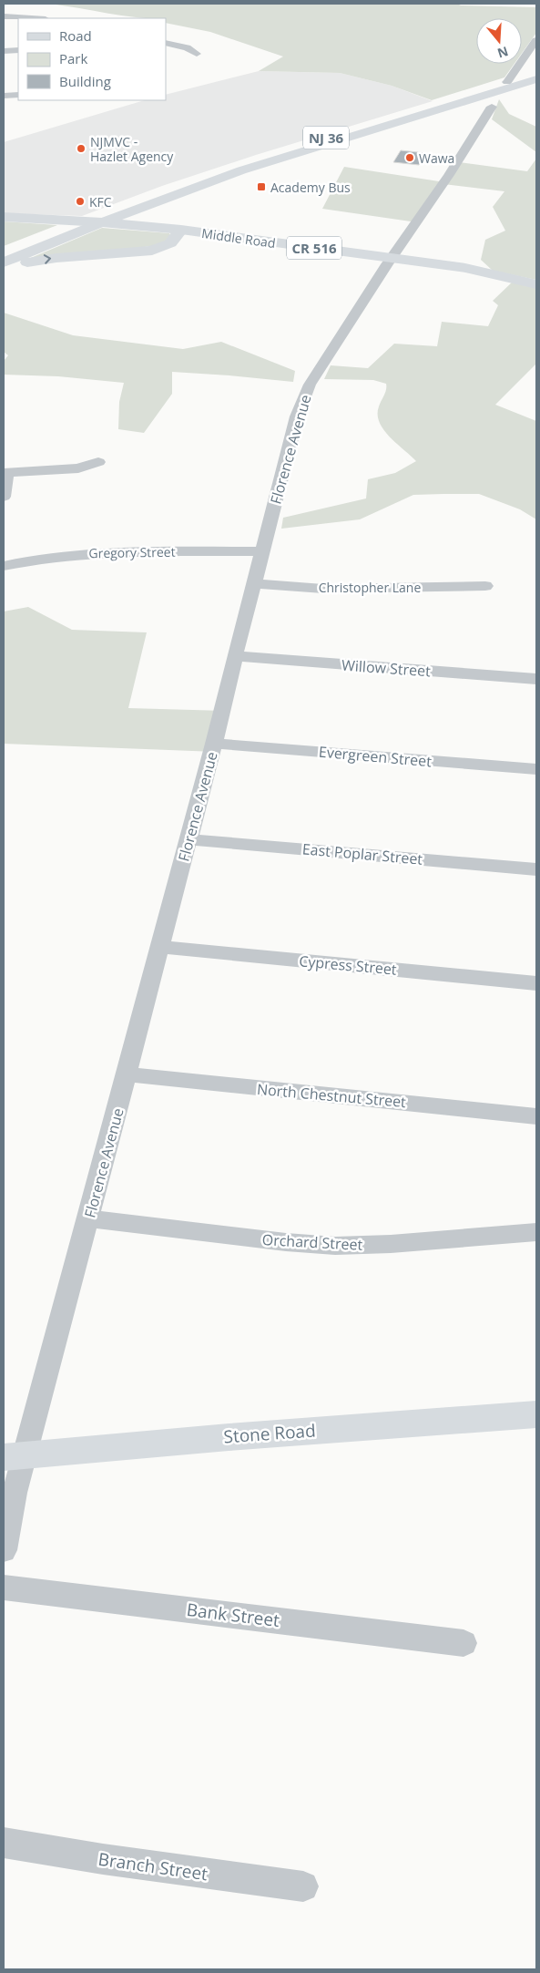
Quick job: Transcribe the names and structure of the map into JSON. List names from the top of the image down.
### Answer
{
  "streets": {
    "main road": [
      "NJ 36",
      "Middle Road",
      "CR 516",
      "Stone Road"
    ],
    "street": [
      "Florence Avenue",
      "Gregory Street",
      "Christopher Lane",
      "Willow Street",
      "Evergreen Street",
      "East Poplar Street",
      "Cypress Street",
      "North Chestnut Street",
      "Orchard Street",
      "Bank Street",
      "Branch Street"
    ]
  },
  "crossings": [
    ["NJ 36", "Middle Road"],
    ["NJ 36", "Florence Avenue"],
    ["Middle Road", "Florence Avenue"],
    ["Florence Avenue", "Gregory Street"],
    ["Florence Avenue", "Christopher Lane"],
    ["Florence Avenue", "Willow Street"],
    ["Florence Avenue", "Evergreen Street"],
    ["Florence Avenue", "East Poplar Street"],
    ["Florence Avenue", "Cypress Street"],
    ["Florence Avenue", "North Chestnut Street"],
    ["Florence Avenue", "Orchard Street"],
    ["Florence Avenue", "Stone Road"]
  ],
  "places": {
    "other": ["NJMVC - Hazlet Agency", "Wawa", "KFC"],
    "transit": ["Academy Bus"]
  },
  "legend": ["Road", "Park", "Building"],
  "north": "bottom"
}
